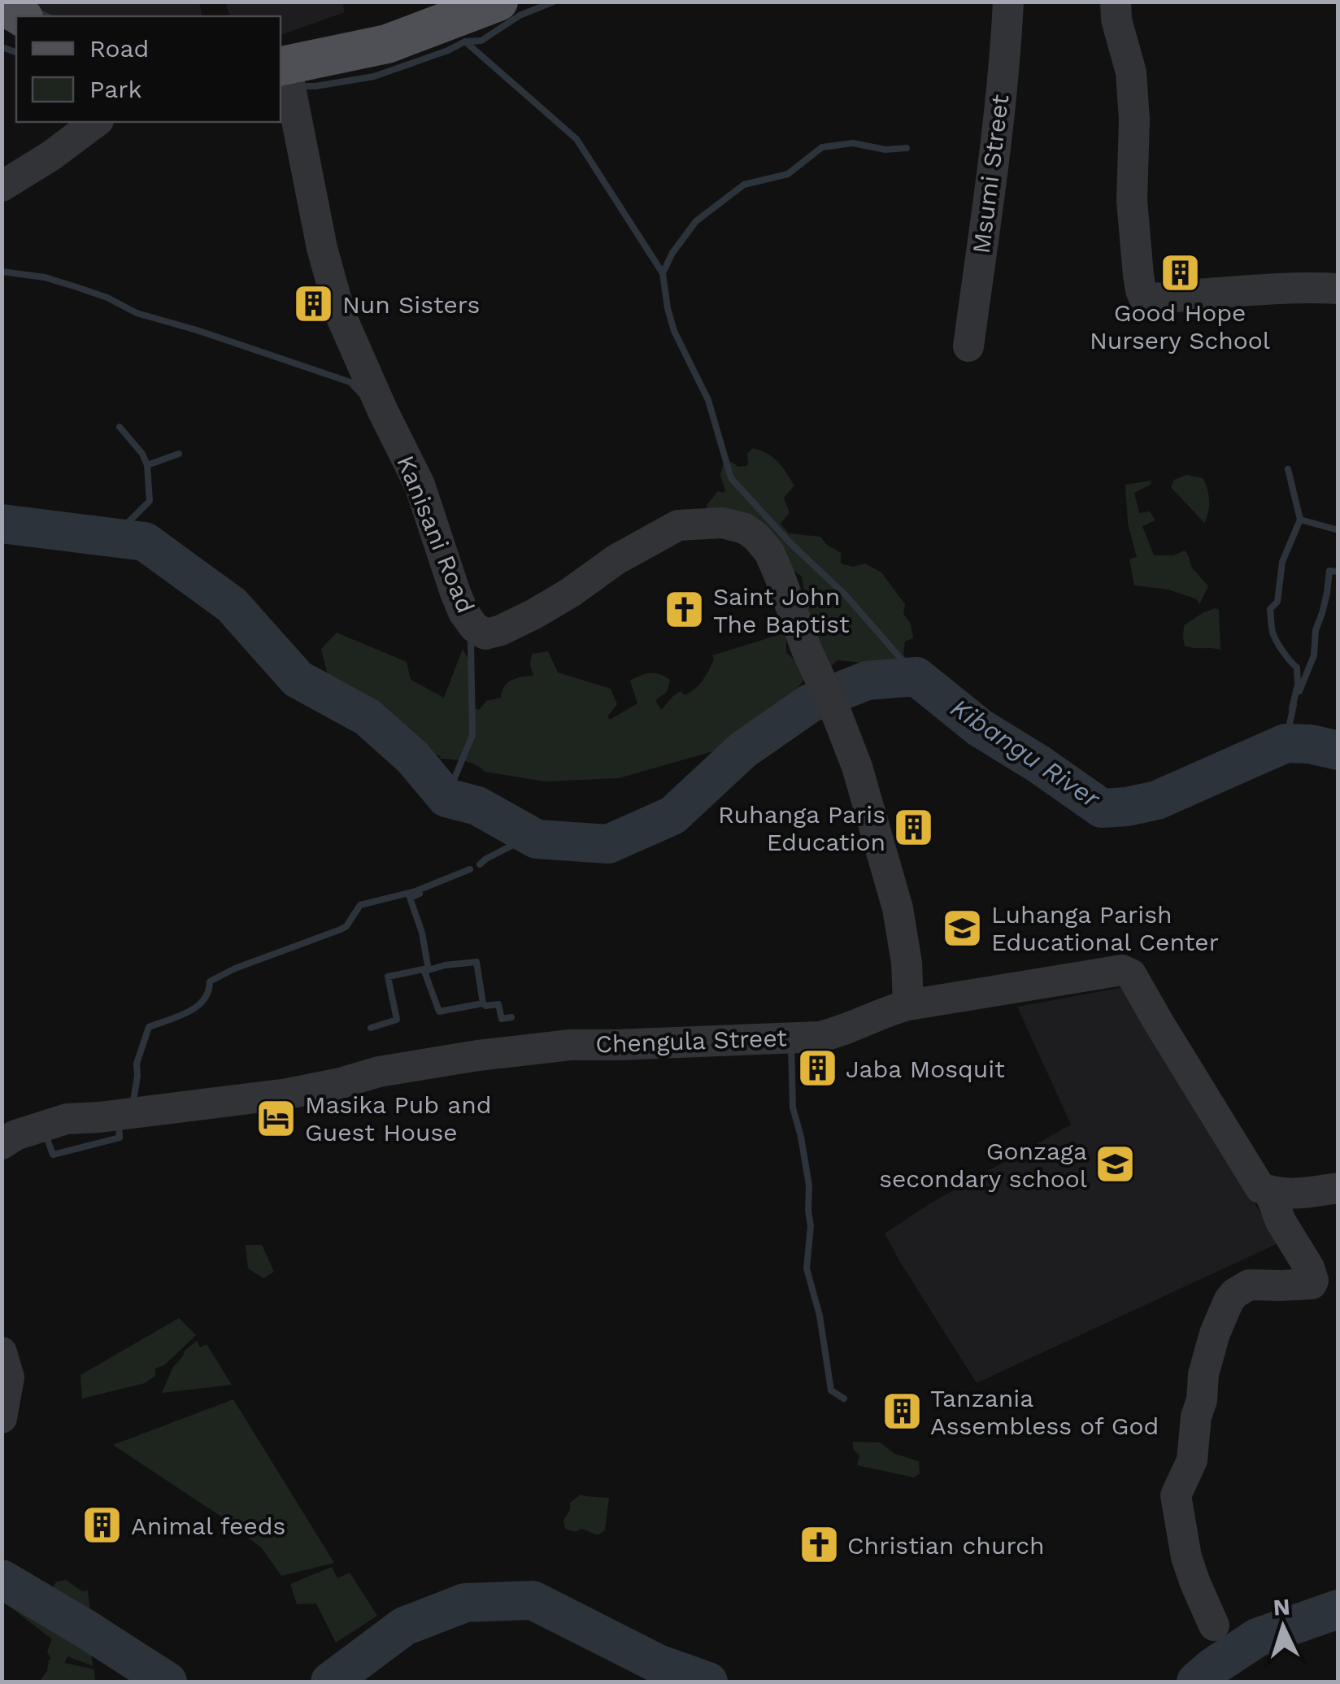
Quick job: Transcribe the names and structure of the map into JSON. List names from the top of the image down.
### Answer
{
  "streets": {
    "street": ["Msumi Street", "Kanisani Road", "Chengula Street"]
  },
  "crossings": [
    ["Kanisani Road", "Chengula Street"]
  ],
  "water": ["Kibangu River"],
  "places": {
    "building": [
      "Good Hope Nursery School",
      "Nun Sisters",
      "Ruhanga Paris Education",
      "Jaba Mosquit",
      "Tanzania Assembless of God",
      "Animal feeds"
    ],
    "church": ["Saint John The Baptist", "Christian church"],
    "school or university": ["Luhanga Parish Educational Center", "Gonzaga secondary school"],
    "hotel": ["Masika Pub and Guest House"]
  },
  "legend": ["Road", "Park"],
  "north": "top"
}
